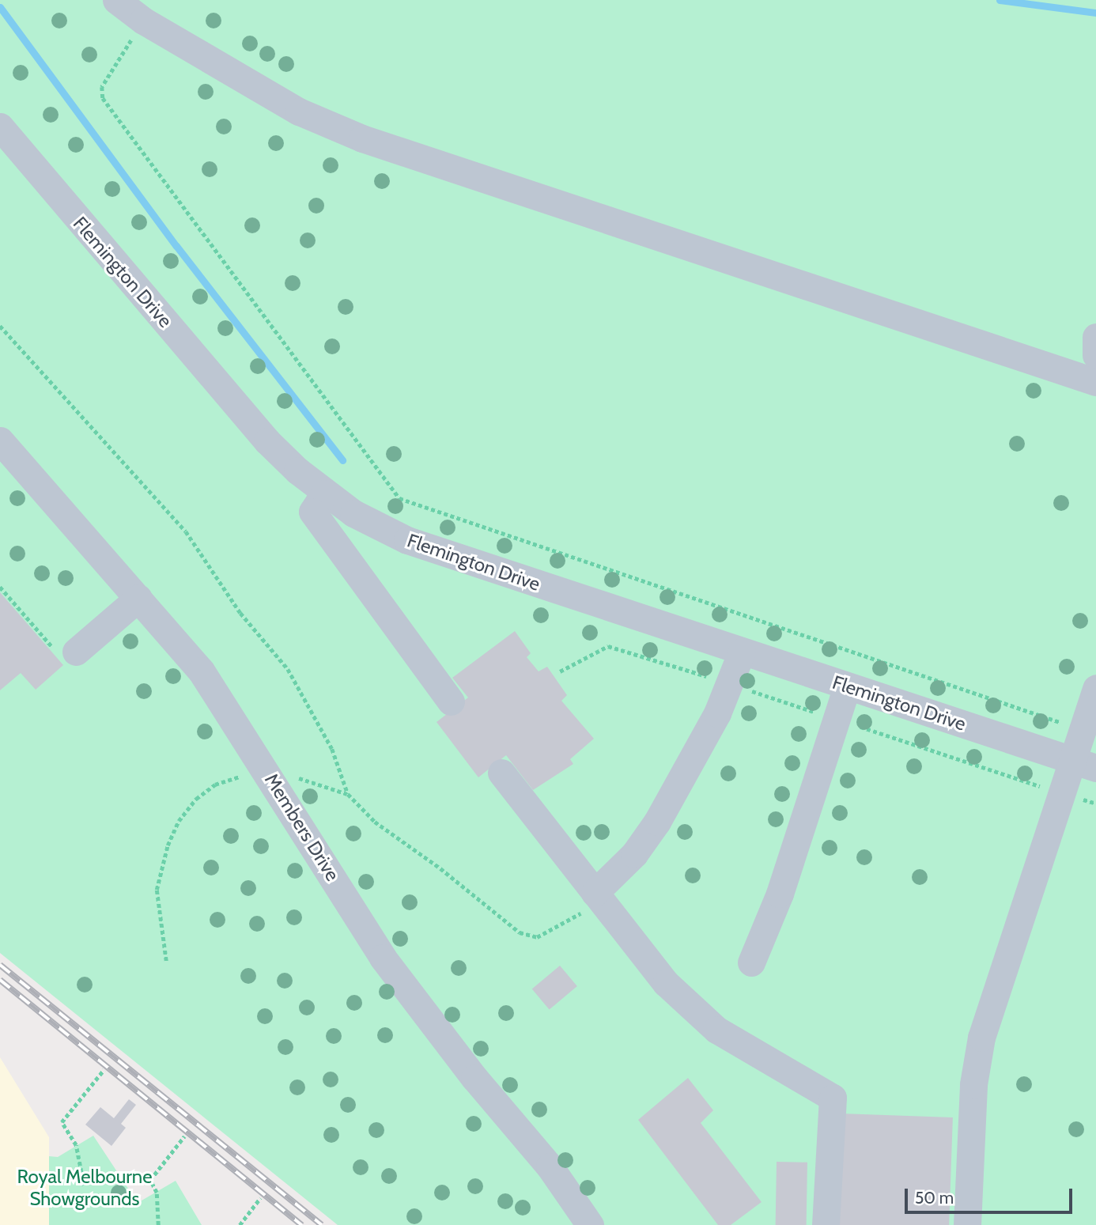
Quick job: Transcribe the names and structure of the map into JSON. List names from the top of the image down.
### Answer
{
  "streets": {
    "lane": ["Flemington Drive", "Members Drive"]
  },
  "parks": ["Royal Melbourne Showgrounds"],
  "scale_bar": "50 m"
}
